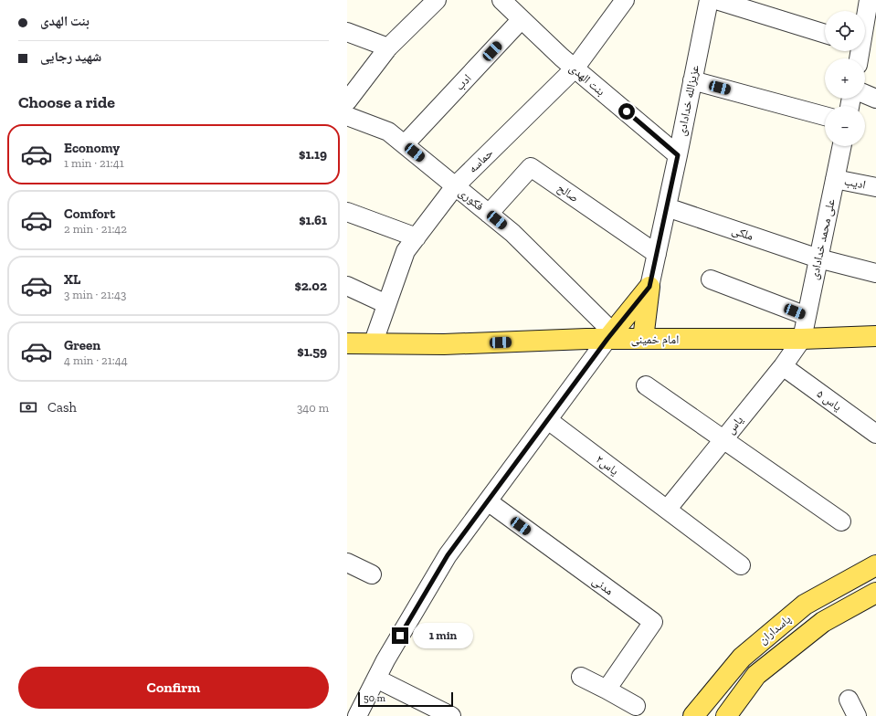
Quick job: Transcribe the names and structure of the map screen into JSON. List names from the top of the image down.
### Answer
{
  "streets": {
    "main road": ["امام خمینی", "پاسداران"],
    "street": [
      "بنت الهدی",
      "ادب",
      "عزیزالله خدادادی",
      "حماسه",
      "ادیب",
      "صالح",
      "فکوری",
      "ملکی",
      "علی محمد خدادادی",
      "یاس ۵",
      "یاس",
      "یاس۲",
      "مدنی"
    ]
  },
  "crossings": [
    ["بنت الهدی", "ادب"],
    ["بنت الهدی", "عزیزالله خدادادی"],
    ["بنت الهدی", "حماسه"],
    ["ادب", "فکوری"],
    ["عزیزالله خدادادی", "صالح"],
    ["عزیزالله خدادادی", "ملکی"],
    ["حماسه", "فکوری"],
    ["حماسه", "امام خمینی"],
    ["ادیب", "علی محمد خدادادی"],
    ["صالح", "فکوری"],
    ["فکوری", "امام خمینی"],
    ["ملکی", "علی محمد خدادادی"],
    ["علی محمد خدادادی", "امام خمینی"],
    ["علی محمد خدادادی", "یاس"],
    ["امام خمینی", "یاس"],
    ["یاس ۵", "یاس"],
    ["یاس", "یاس۲"]
  ],
  "scale_bar": "50 m",
  "page": {
    "banner": ["بنت الهدی", "شهید رجایی"],
    "map_buttons": ["+", "−"],
    "heading": "Choose a ride",
    "list": [
      {
        "name": "Economy",
        "note": "1 min · 21:41",
        "value": "$1.19"
      },
      {
        "name": "Comfort",
        "note": "2 min · 21:42",
        "value": "$1.61"
      },
      {
        "name": "XL",
        "note": "3 min · 21:43",
        "value": "$2.02"
      },
      {
        "name": "Green",
        "note": "4 min · 21:44",
        "value": "$1.59"
      }
    ],
    "pay": ["Cash", "340 m"],
    "bubble": "1 min",
    "buttons": "Confirm",
    "scale": "50 m"
  }
}
